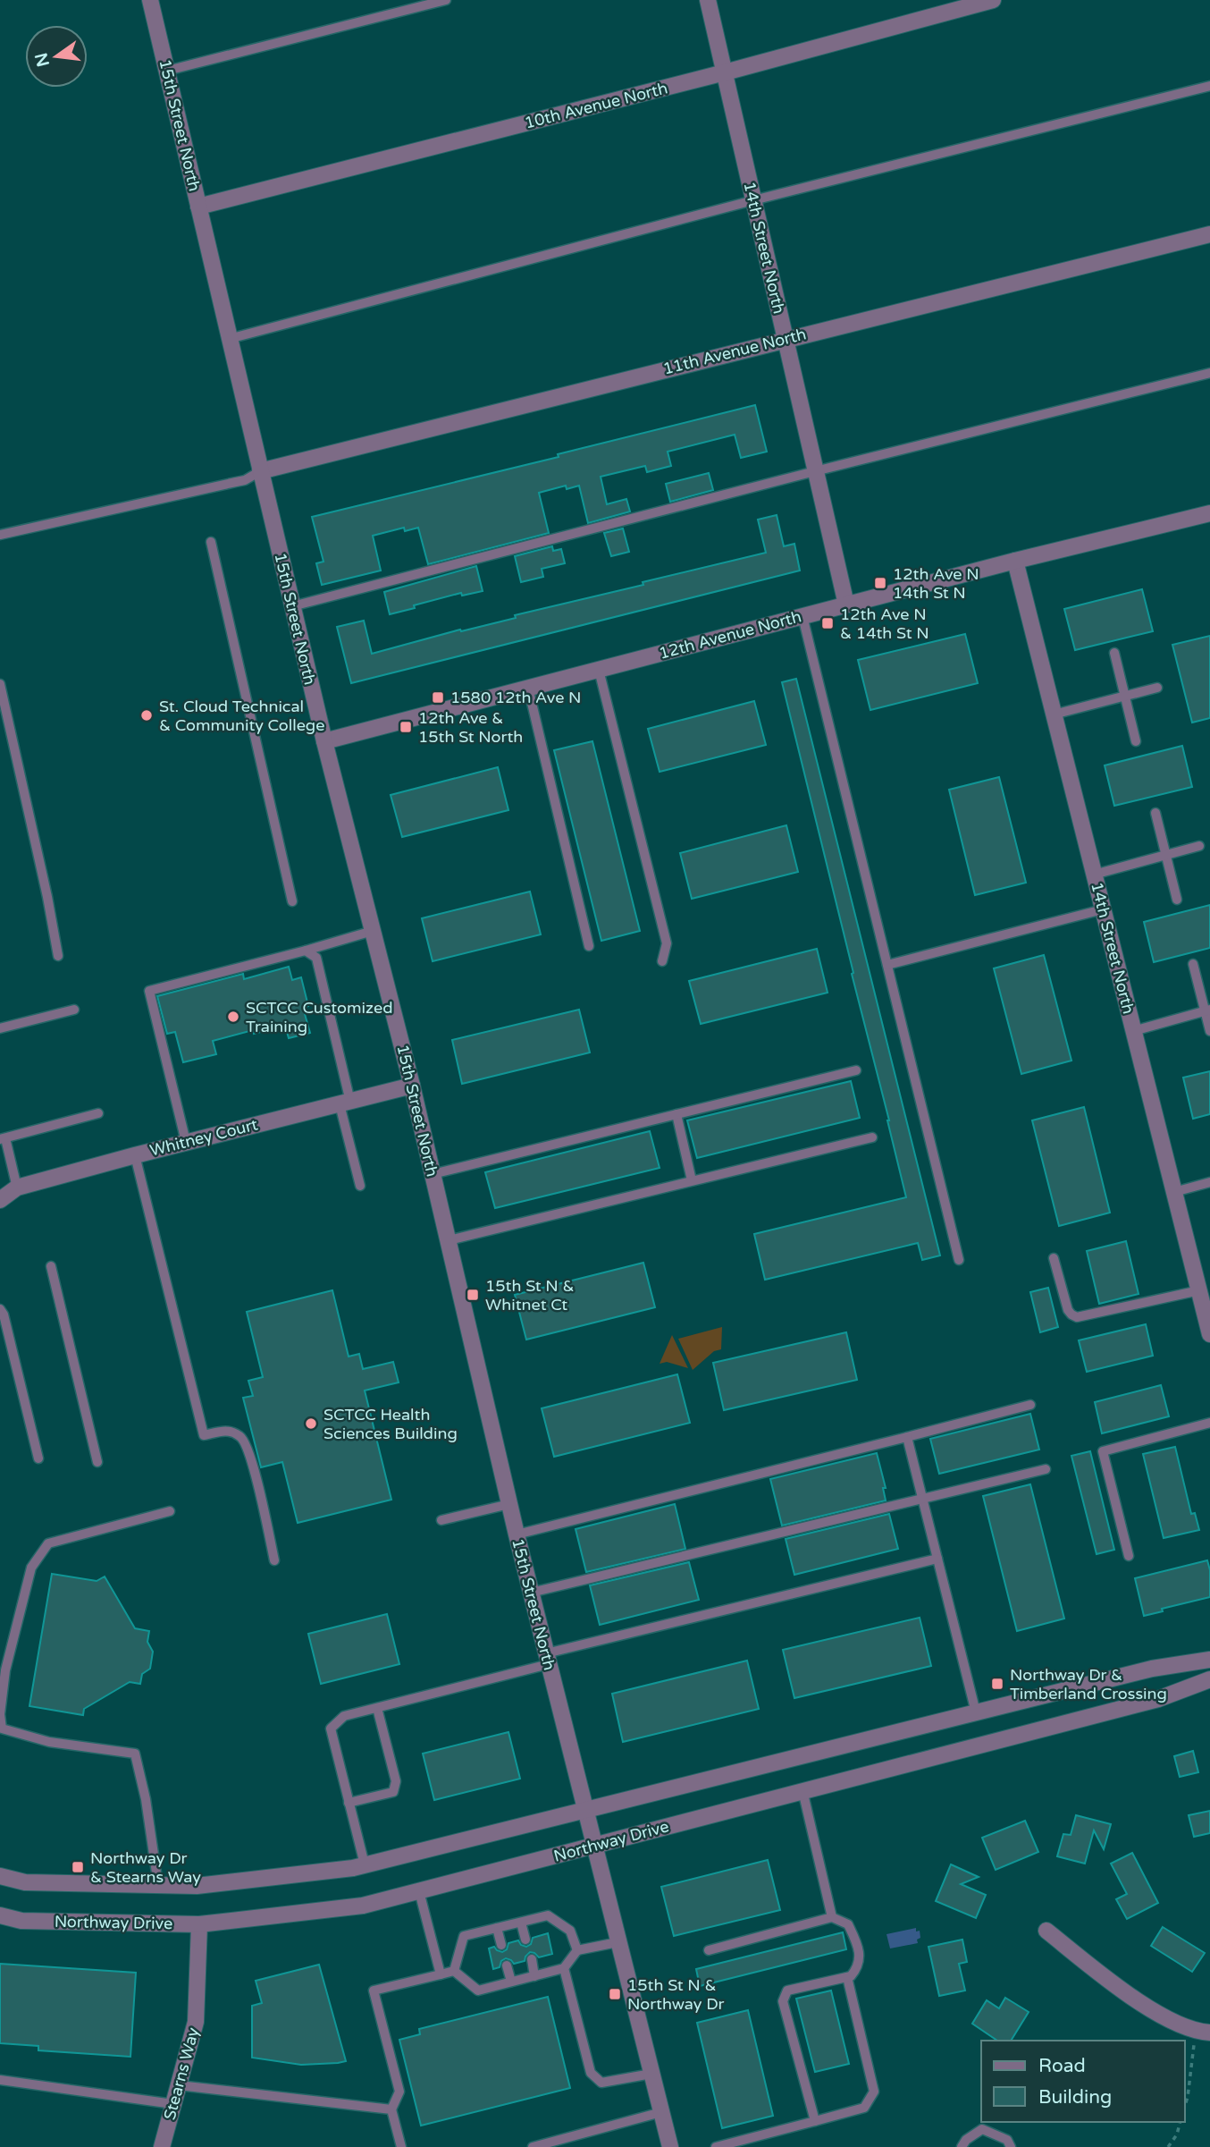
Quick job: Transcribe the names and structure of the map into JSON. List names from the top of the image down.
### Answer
{
  "streets": {
    "street": [
      "10th Avenue North",
      "15th Street North",
      "14th Street North",
      "11th Avenue North",
      "12th Avenue North",
      "Whitney Court",
      "Northway Drive",
      "Stearns Way"
    ]
  },
  "crossings": [
    ["10th Avenue North", "15th Street North"],
    ["10th Avenue North", "14th Street North"],
    ["15th Street North", "11th Avenue North"],
    ["15th Street North", "12th Avenue North"],
    ["15th Street North", "Whitney Court"],
    ["15th Street North", "Northway Drive"],
    ["14th Street North", "11th Avenue North"],
    ["14th Street North", "12th Avenue North"],
    ["Northway Drive", "Stearns Way"]
  ],
  "places": {
    "transit": [
      "12th Ave N 14th St N",
      "12th Ave N & 14th St N",
      "1580 12th Ave N",
      "12th Ave & 15th St North",
      "15th St N & Whitnet Ct",
      "Northway Dr & Timberland Crossing",
      "Northway Dr & Stearns Way",
      "15th St N & Northway Dr"
    ],
    "other": ["St. Cloud Technical & Community College", "SCTCC Customized Training", "SCTCC Health Sciences Building"]
  },
  "legend": ["Road", "Building"],
  "north": "left"
}
